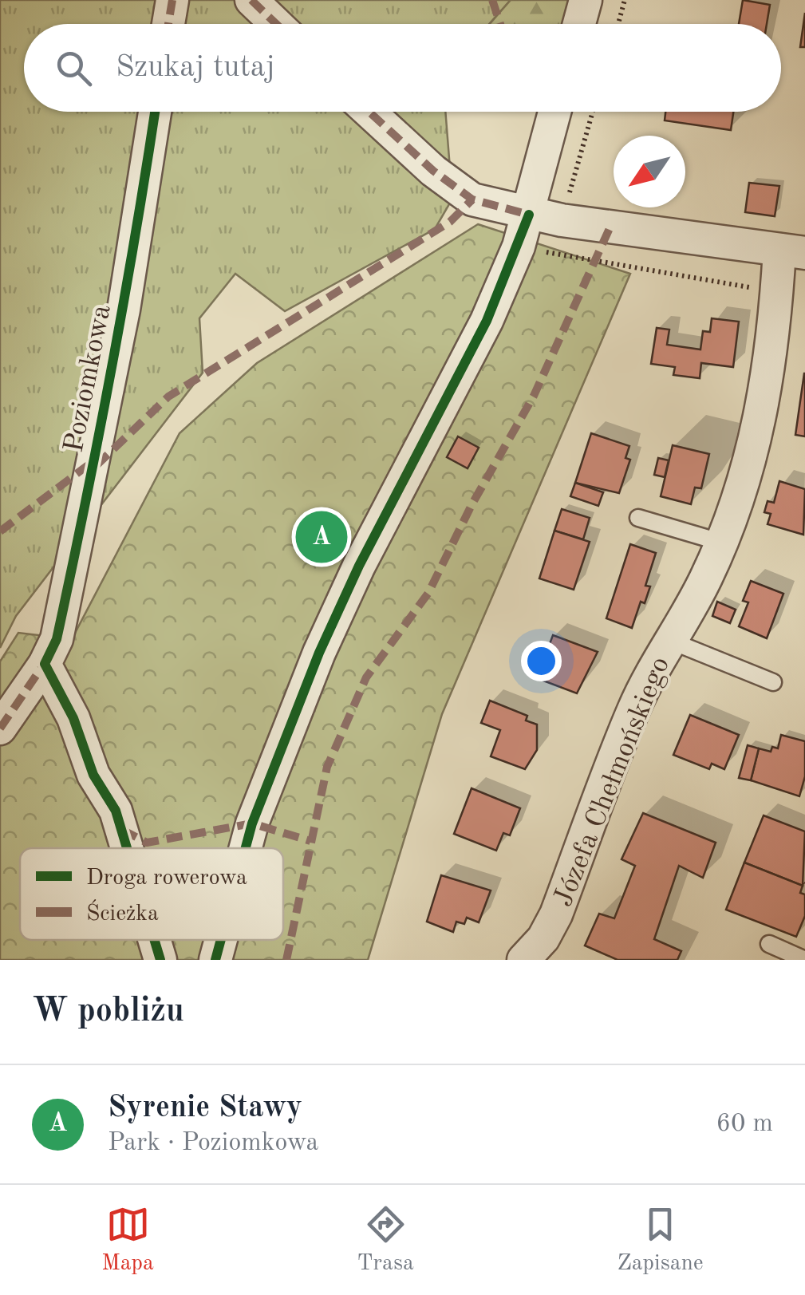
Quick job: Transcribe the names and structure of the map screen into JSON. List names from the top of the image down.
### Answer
{
  "streets": {
    "street": ["Poziomkowa", "Józefa Chełmońskiego"]
  },
  "legend": ["Droga rowerowa", "Ścieżka"],
  "north": "bottom left",
  "page": {
    "search": "Szukaj tutaj",
    "pins": "A",
    "heading": "W pobliżu",
    "list": [
      {
        "mark": "A",
        "name": "Syrenie Stawy",
        "note": "Park · Poziomkowa",
        "value": "60 m"
      }
    ],
    "nav": ["Mapa", "Trasa", "Zapisane"]
  }
}
